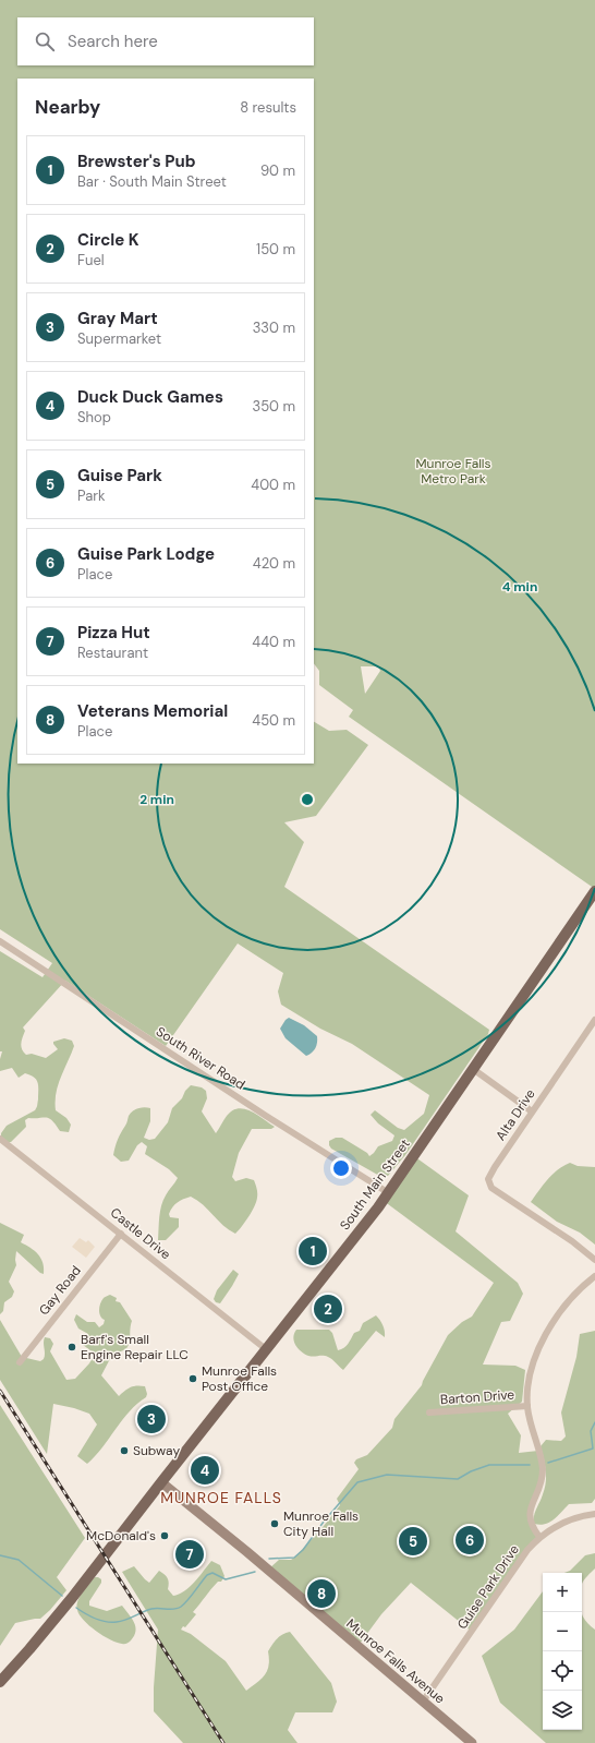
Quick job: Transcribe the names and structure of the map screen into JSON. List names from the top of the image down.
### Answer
{
  "streets": {
    "main road": ["South Main Street"],
    "street": [
      "South River Road",
      "Alta Drive",
      "Castle Drive",
      "Gay Road",
      "Barton Drive",
      "Guise Park Drive",
      "Munroe Falls Avenue"
    ]
  },
  "crossings": [
    ["South River Road", "South Main Street"],
    ["South Main Street", "Castle Drive"],
    ["South Main Street", "Munroe Falls Avenue"],
    ["Castle Drive", "Gay Road"],
    ["Guise Park Drive", "Munroe Falls Avenue"]
  ],
  "districts": ["MUNROE FALLS"],
  "parks": ["Munroe Falls Metro Park"],
  "places": [
    "Barf's Small Engine Repair LLC",
    "Munroe Falls Post Office",
    "Subway",
    "Munroe Falls City Hall",
    "McDonald's"
  ],
  "page": {
    "search": "Search here",
    "heading": ["Nearby", "8 results"],
    "list": [
      {
        "mark": "1",
        "name": "Brewster's Pub",
        "note": "Bar · South Main Street",
        "value": "90 m"
      },
      {
        "mark": "2",
        "name": "Circle K",
        "note": "Fuel",
        "value": "150 m"
      },
      {
        "mark": "3",
        "name": "Gray Mart",
        "note": "Supermarket",
        "value": "330 m"
      },
      {
        "mark": "4",
        "name": "Duck Duck Games",
        "note": "Shop",
        "value": "350 m"
      },
      {
        "mark": "5",
        "name": "Guise Park",
        "note": "Park",
        "value": "400 m"
      },
      {
        "mark": "6",
        "name": "Guise Park Lodge",
        "note": "Place",
        "value": "420 m"
      },
      {
        "mark": "7",
        "name": "Pizza Hut",
        "note": "Restaurant",
        "value": "440 m"
      },
      {
        "mark": "8",
        "name": "Veterans Memorial",
        "note": "Place",
        "value": "450 m"
      }
    ],
    "pins": [
      "1",
      "2",
      "3",
      "4",
      "6",
      "5",
      "7",
      "8"
    ],
    "map_buttons": ["+", "−"]
  },
  "rings": ["4 min", "2 min"]
}
